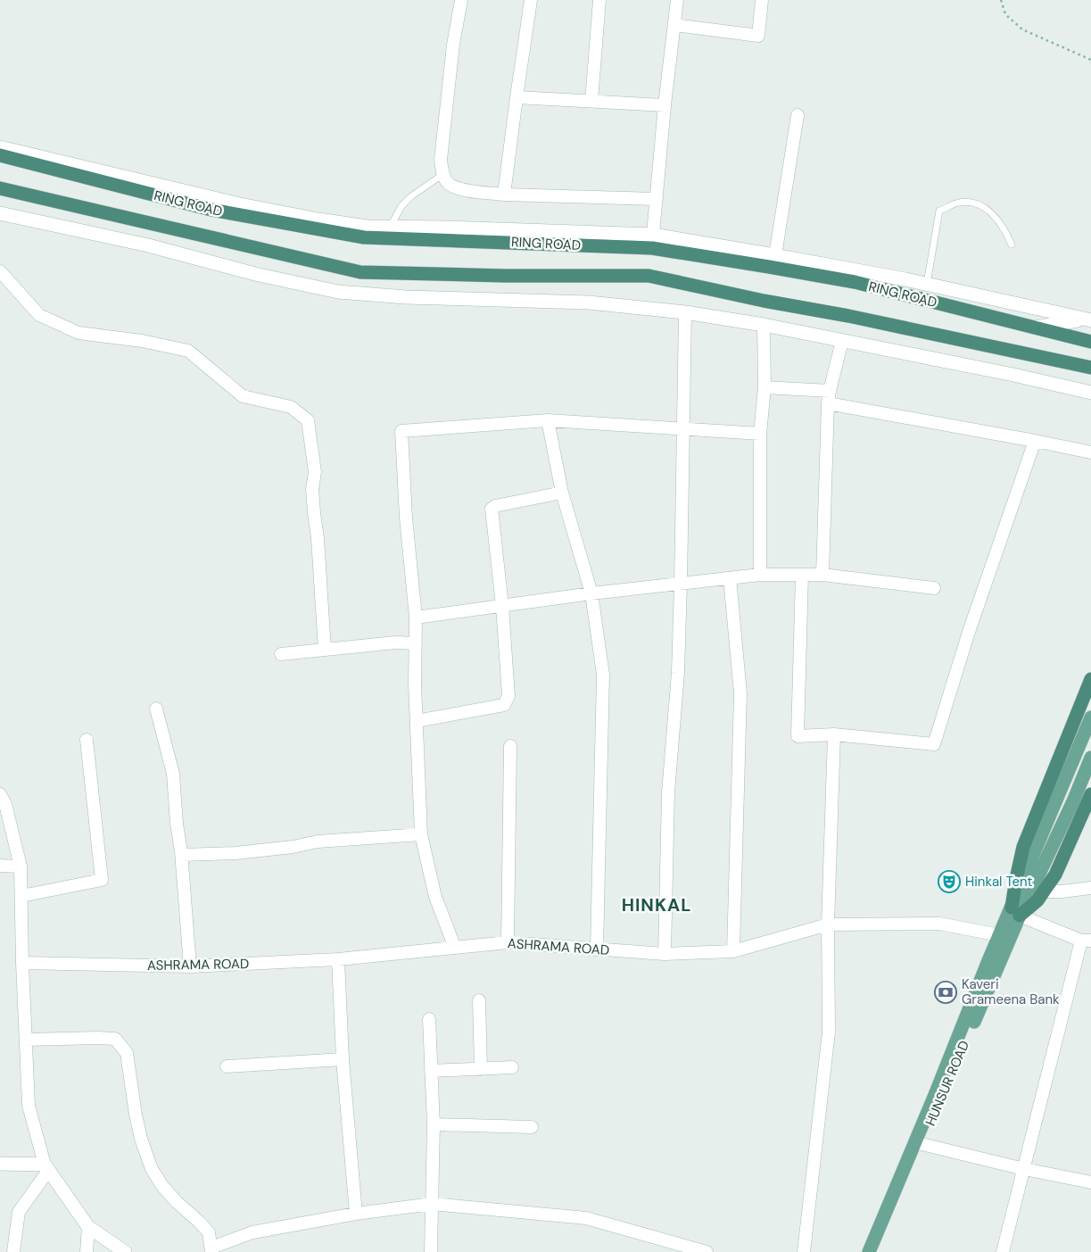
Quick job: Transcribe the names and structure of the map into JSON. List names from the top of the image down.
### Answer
{
  "streets": {
    "highway": ["RING ROAD"],
    "main road": ["HUNSUR ROAD"],
    "street": ["ASHRAMA ROAD"]
  },
  "crossings": [
    ["ASHRAMA ROAD", "HUNSUR ROAD"]
  ],
  "districts": ["HINKAL"],
  "places": {
    "theatre": ["Hinkal Tent"],
    "bank": ["Kaveri Grameena Bank"]
  }
}
